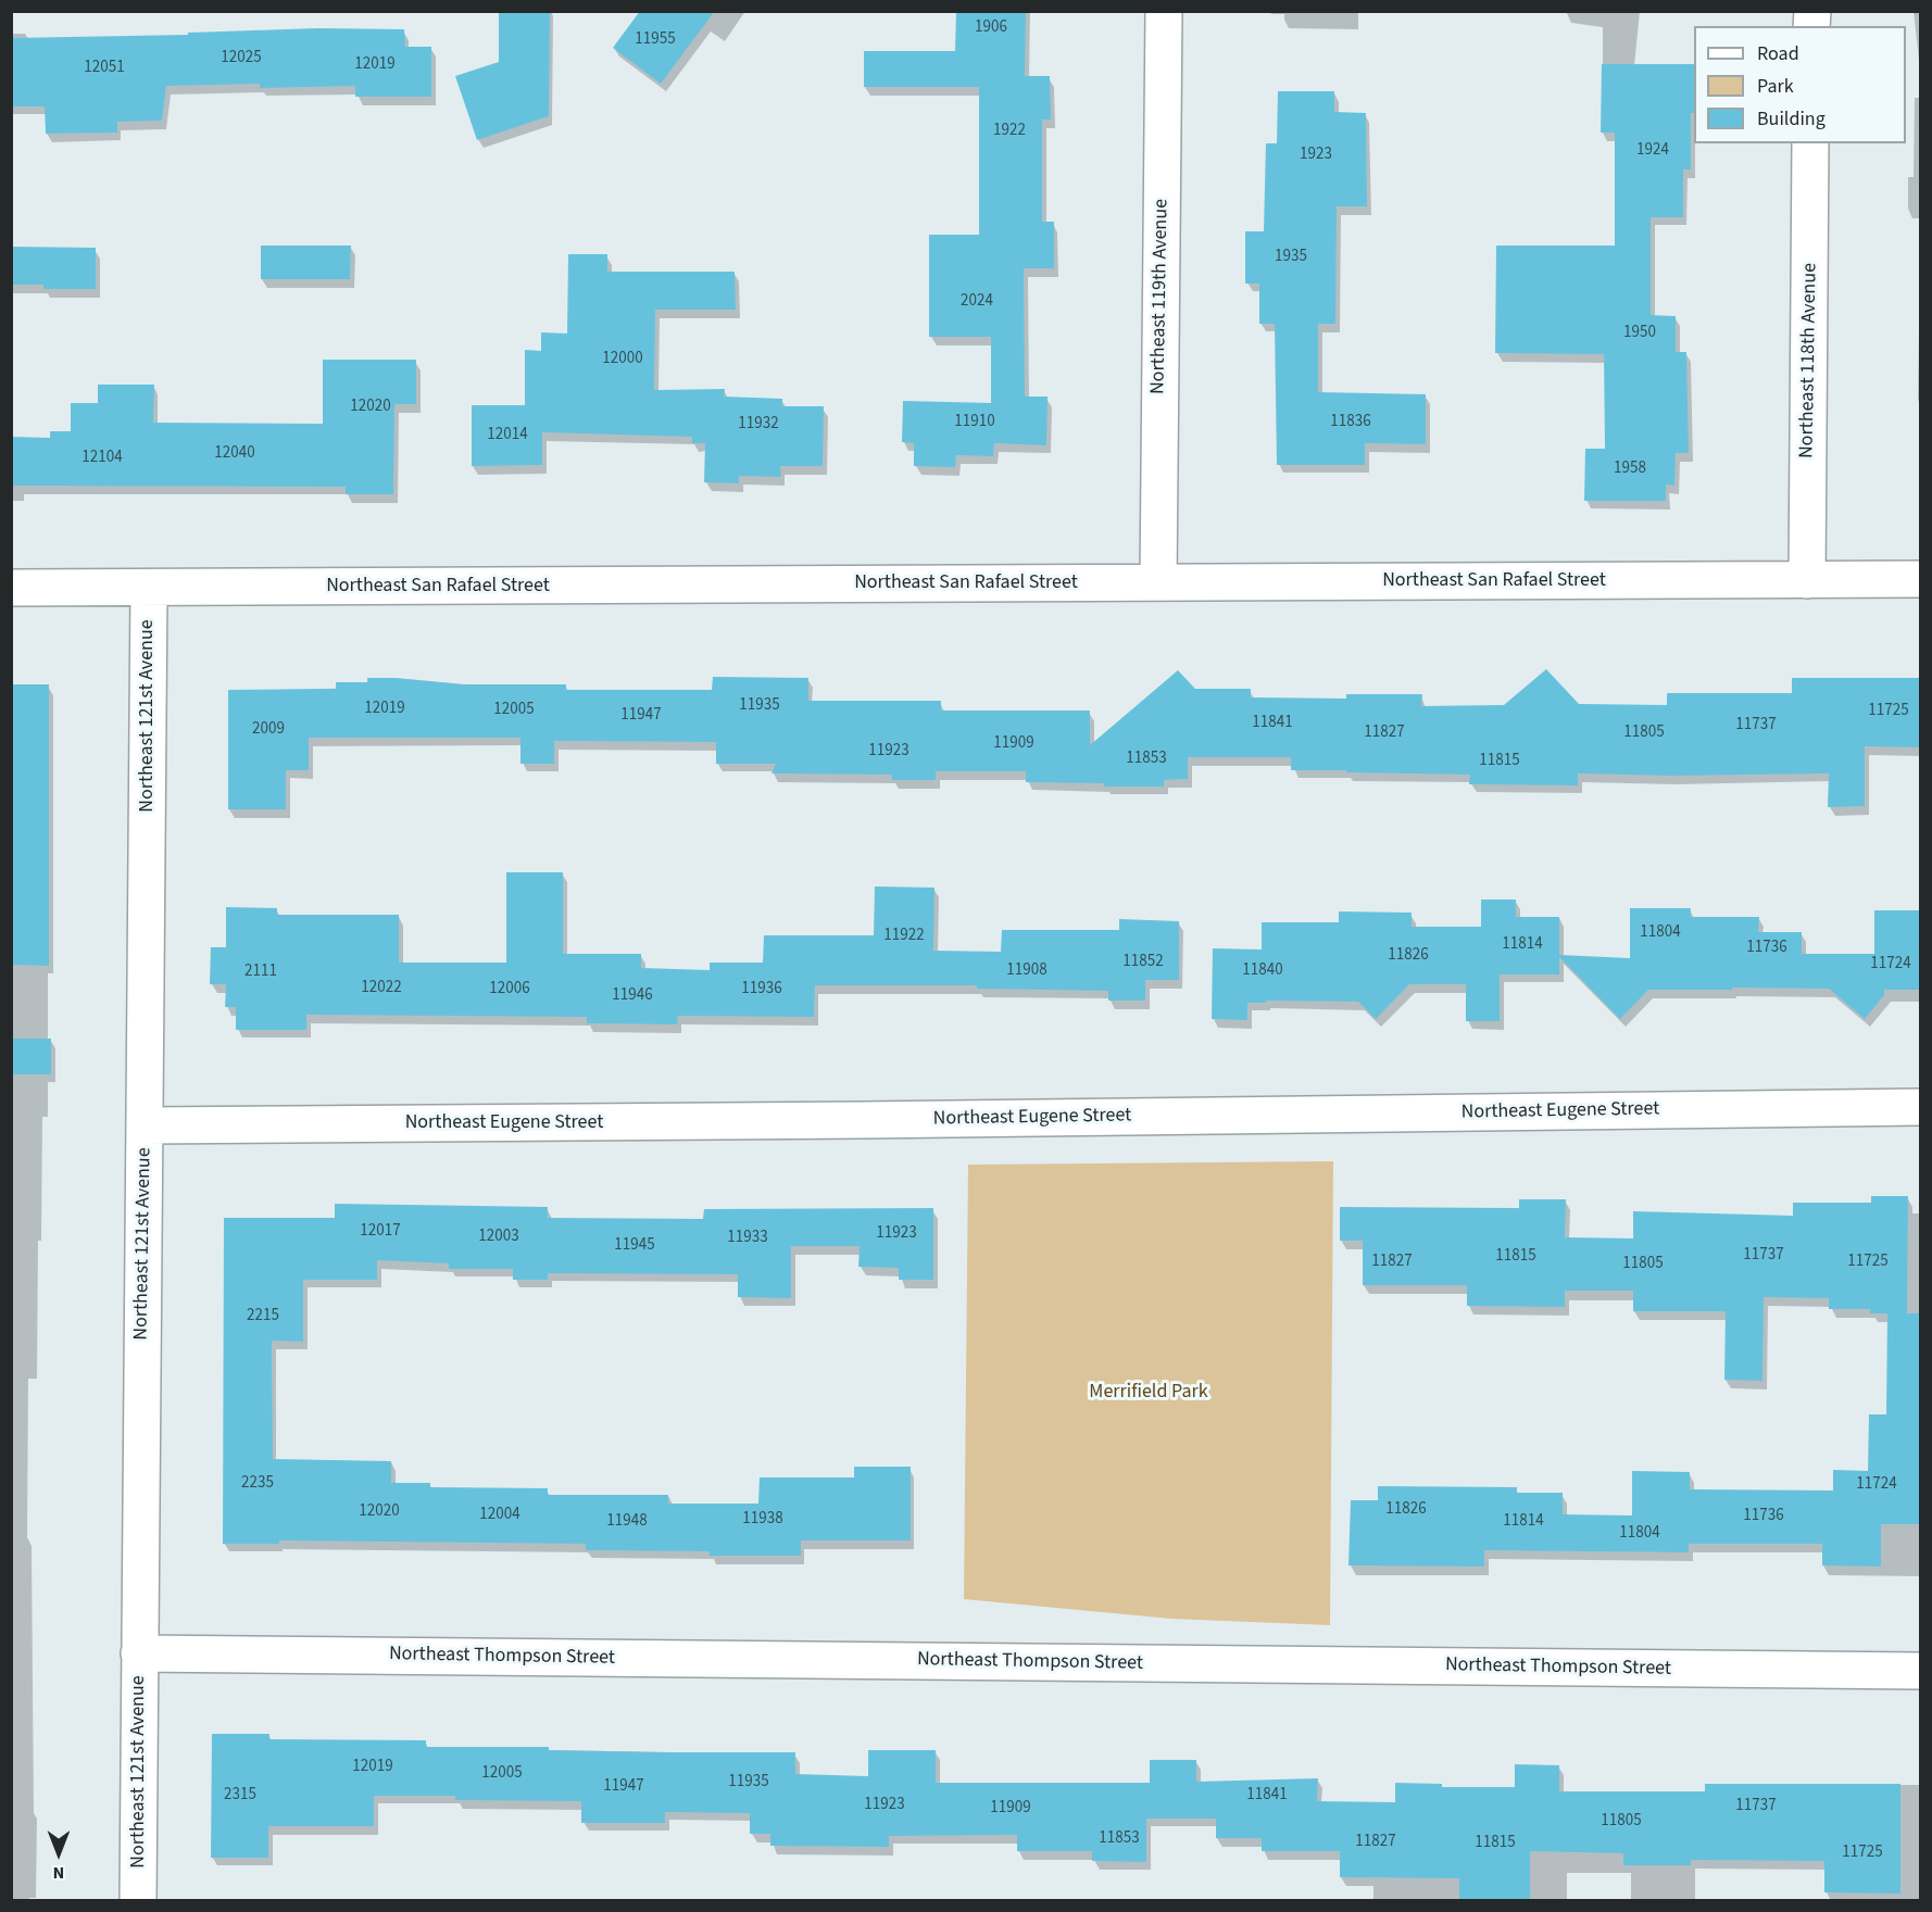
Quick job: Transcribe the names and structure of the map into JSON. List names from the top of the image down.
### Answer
{
  "streets": {
    "street": [
      "Northeast 119th Avenue",
      "Northeast 118th Avenue",
      "Northeast San Rafael Street",
      "Northeast 121st Avenue",
      "Northeast Eugene Street",
      "Northeast Thompson Street"
    ]
  },
  "crossings": [
    ["Northeast 119th Avenue", "Northeast San Rafael Street"],
    ["Northeast 118th Avenue", "Northeast San Rafael Street"],
    ["Northeast San Rafael Street", "Northeast 121st Avenue"],
    ["Northeast 121st Avenue", "Northeast Eugene Street"],
    ["Northeast 121st Avenue", "Northeast Thompson Street"]
  ],
  "parks": ["Merrifield Park"],
  "house_numbers": [
    "1906",
    "11955",
    "12025",
    "12019",
    "12051",
    "1922",
    "1924",
    "1923",
    "1935",
    "2024",
    "1950",
    "12000",
    "12020",
    "11910",
    "11836",
    "11932",
    "12014",
    "12040",
    "12104",
    "1958",
    "11935",
    "12019",
    "12005",
    "11725",
    "11947",
    "11841",
    "11737",
    "2009",
    "11827",
    "11805",
    "11909",
    "11923",
    "11853",
    "11815",
    "11804",
    "11922",
    "11814",
    "11736",
    "11826",
    "11852",
    "11724",
    "11908",
    "11840",
    "2111",
    "12022",
    "12006",
    "11936",
    "11946",
    "12017",
    "11923",
    "12003",
    "11933",
    "11945",
    "11737",
    "11815",
    "11827",
    "11725",
    "11805",
    "2215",
    "2235",
    "11724",
    "11826",
    "12020",
    "12004",
    "11736",
    "11938",
    "11948",
    "11814",
    "11804",
    "12019",
    "12005",
    "11935",
    "11947",
    "2315",
    "11841",
    "11923",
    "11737",
    "11909",
    "11805",
    "11853",
    "11827",
    "11815",
    "11725"
  ],
  "legend": ["Road", "Park", "Building"],
  "north": "bottom"
}
